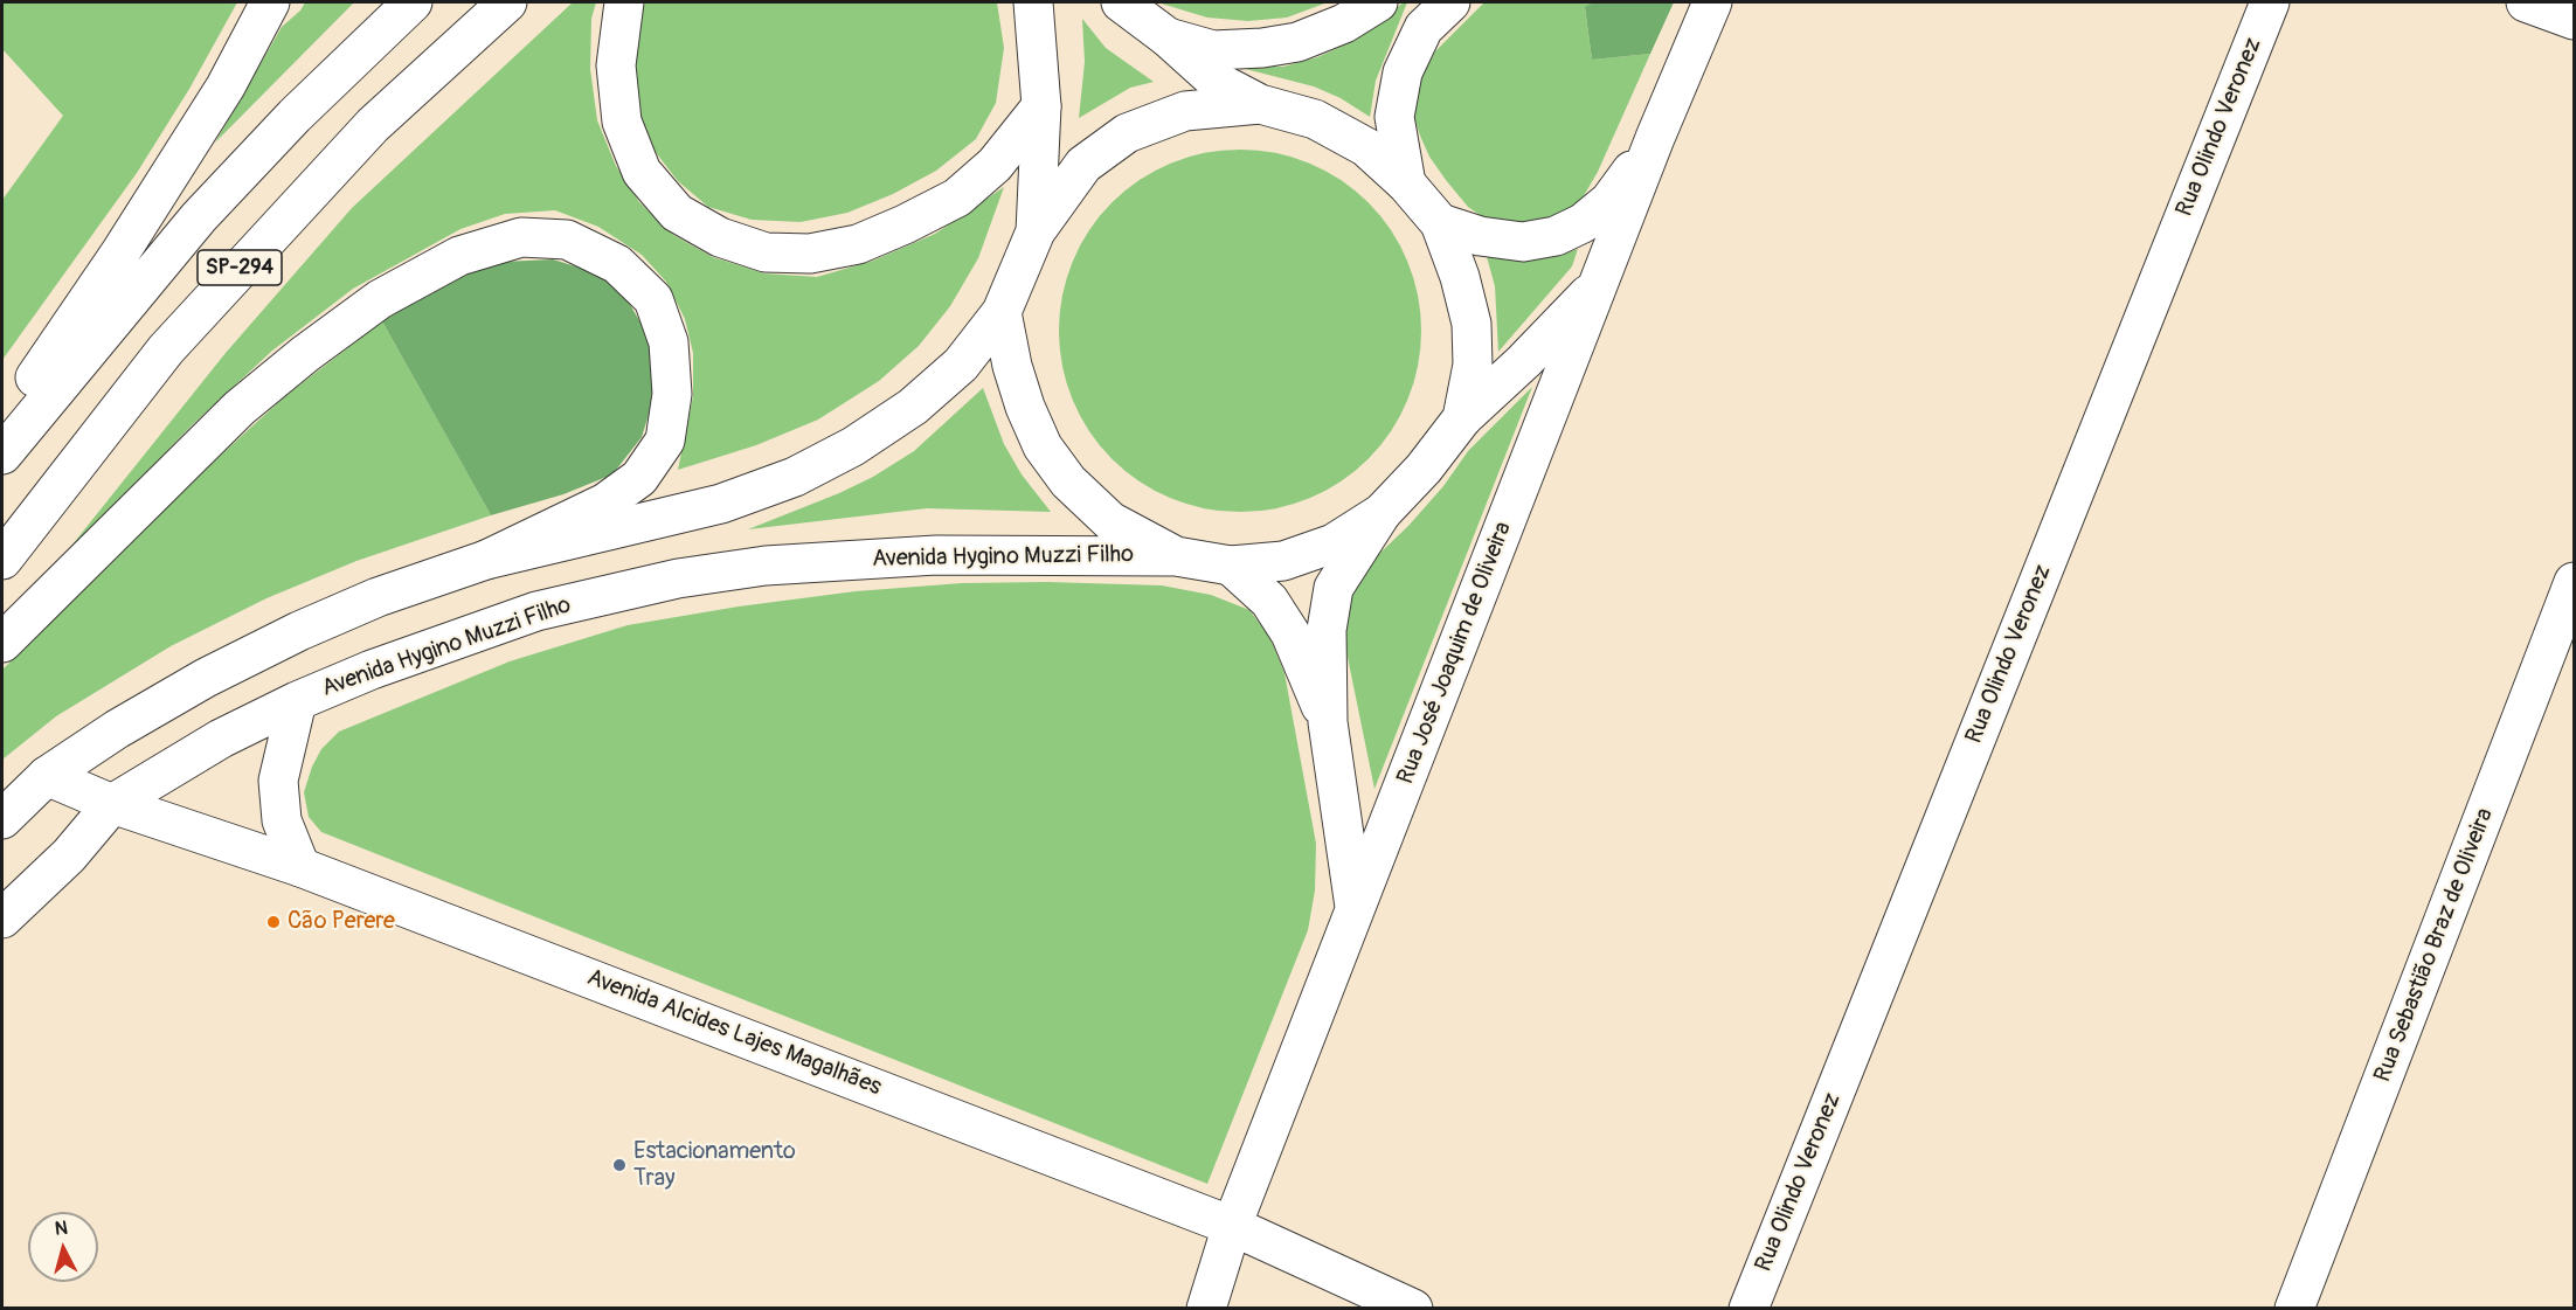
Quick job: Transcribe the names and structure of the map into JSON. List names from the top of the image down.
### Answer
{
  "streets": {
    "main road": [
      "Rua Olindo Veronez",
      "SP-294",
      "Avenida Hygino Muzzi Filho",
      "Rua José Joaquim de Oliveira",
      "Rua Sebastião Braz de Oliveira",
      "Avenida Alcides Lajes Magalhães"
    ]
  },
  "crossings": [
    ["Avenida Hygino Muzzi Filho", "Avenida Alcides Lajes Magalhães"],
    ["Rua José Joaquim de Oliveira", "Avenida Alcides Lajes Magalhães"]
  ],
  "places": ["Cão Perere", "Estacionamento Tray"],
  "north": "top"
}
